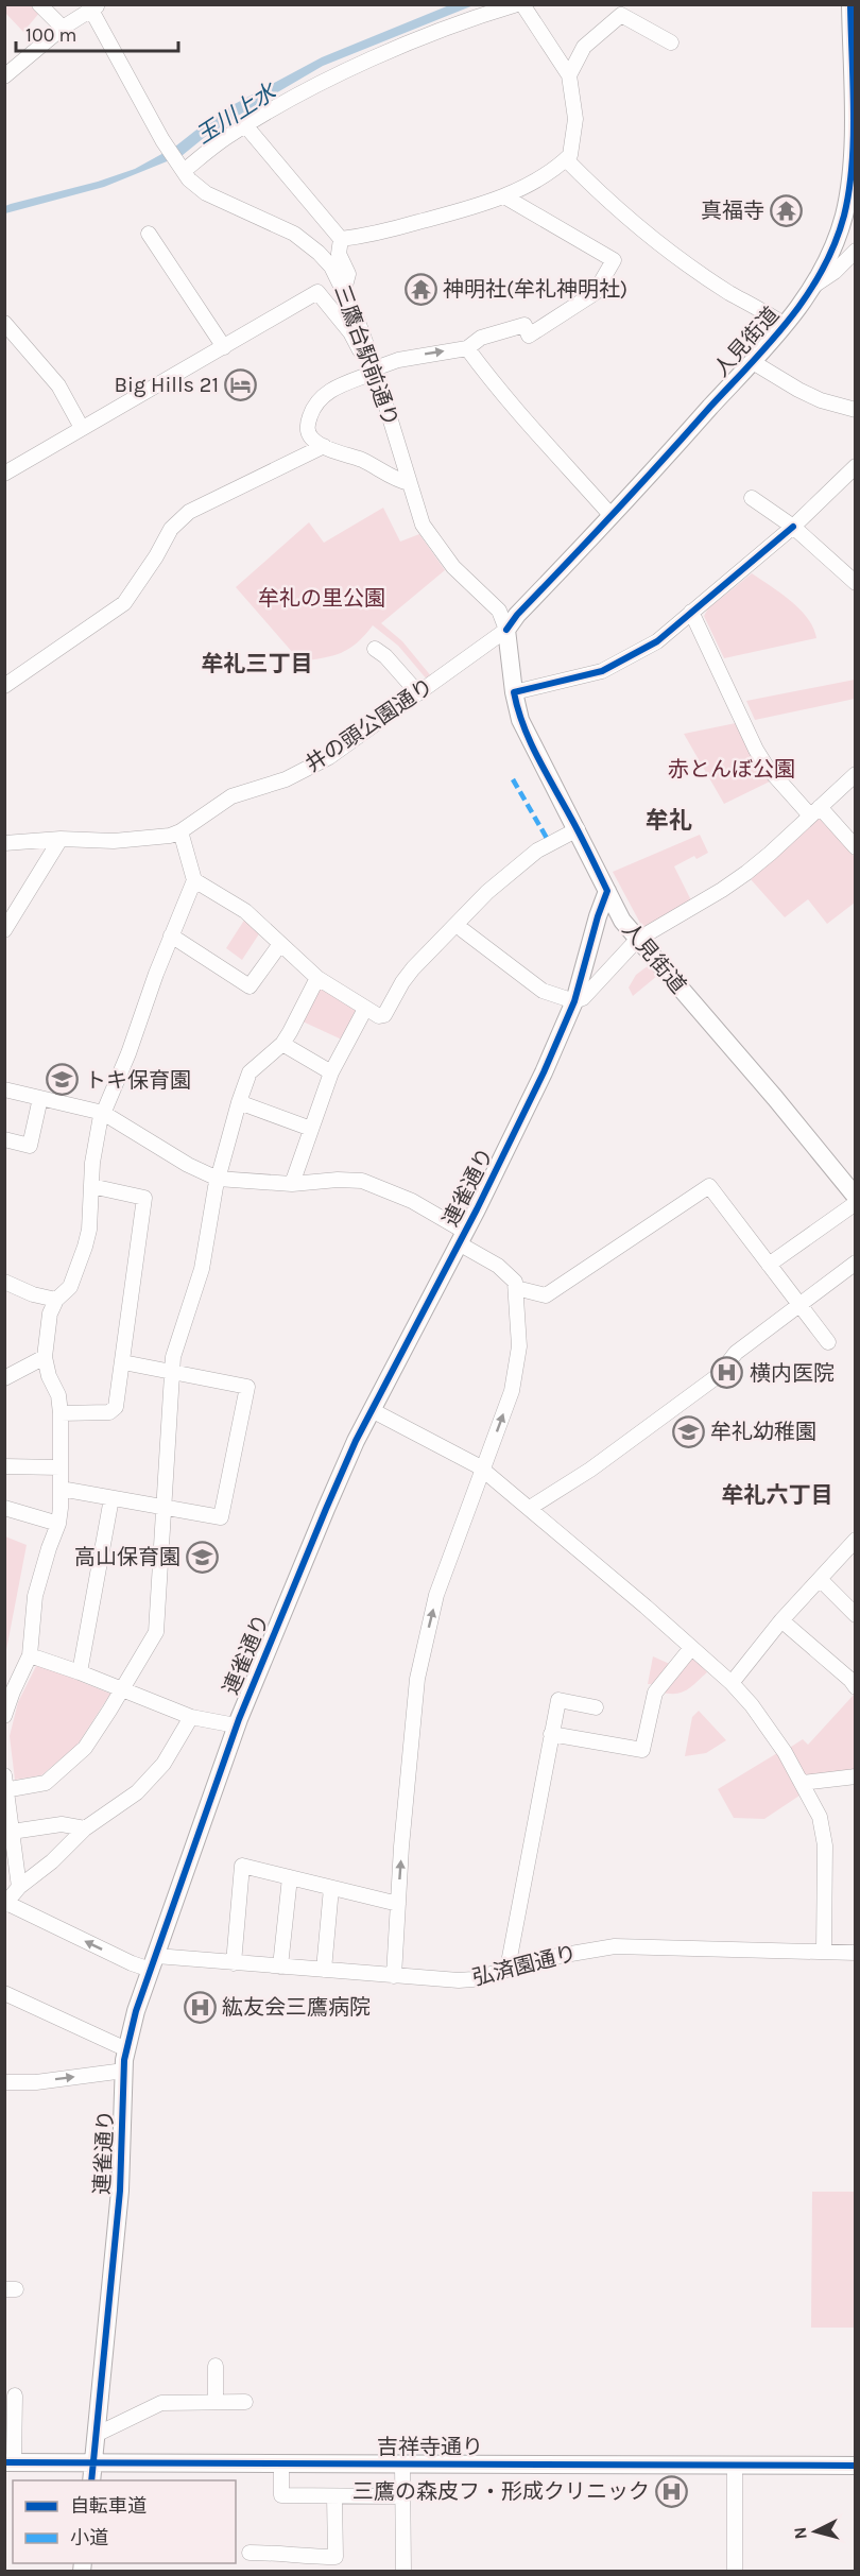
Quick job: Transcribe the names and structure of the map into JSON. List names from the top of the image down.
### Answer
{
  "streets": {
    "main road": ["人見街道", "連雀通り", "吉祥寺通り"],
    "street": ["三鷹台駅前通り", "井の頭公園通り", "弘済園通り"]
  },
  "crossings": [
    ["人見街道", "三鷹台駅前通り"],
    ["人見街道", "井の頭公園通り"],
    ["人見街道", "連雀通り"],
    ["三鷹台駅前通り", "井の頭公園通り"],
    ["連雀通り", "弘済園通り"],
    ["連雀通り", "吉祥寺通り"]
  ],
  "districts": ["牟礼三丁目", "牟礼", "牟礼六丁目"],
  "water": ["玉川上水"],
  "parks": ["牟礼の里公園", "赤とんぼ公園"],
  "places": {
    "temple": ["真福寺", "神明社(牟礼神明社)"],
    "hotel": ["Big Hills 21"],
    "school or university": ["トキ保育園", "牟礼幼稚園", "高山保育園"],
    "hospital": ["横内医院", "紘友会三鷹病院", "三鷹の森皮フ・形成クリニック"]
  },
  "legend": ["自転車道", "小道"],
  "scale_bar": "100 m",
  "north": "left"
}
